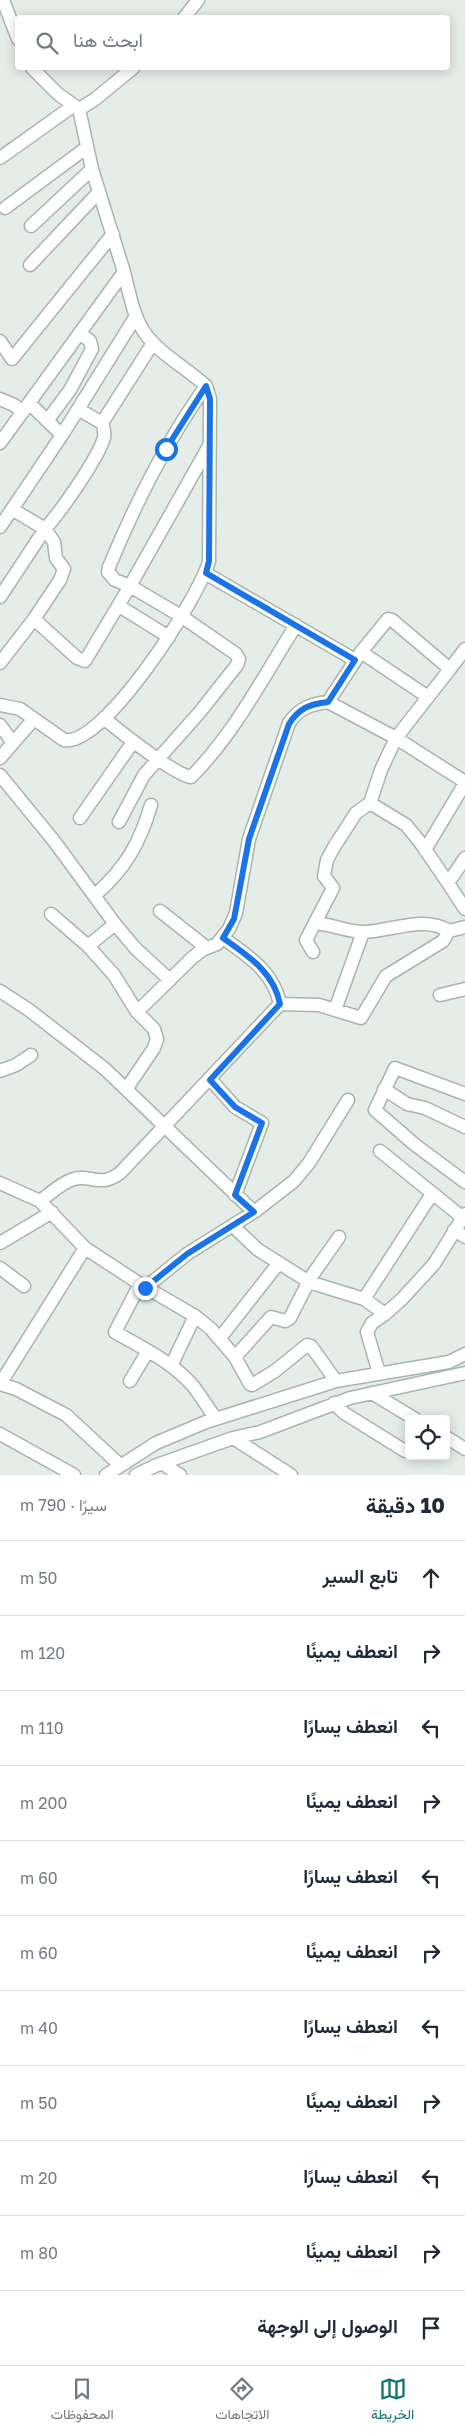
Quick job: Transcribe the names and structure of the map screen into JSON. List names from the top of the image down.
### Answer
{
  "page": {
    "search": "ابحث هنا",
    "heading": ["10 دقيقة", "سيرًا · 790 m"],
    "list": [
      ["تابع السير", "50 m"],
      ["انعطف يمينًا", "120 m"],
      ["انعطف يسارًا", "110 m"],
      ["انعطف يمينًا", "200 m"],
      ["انعطف يسارًا", "60 m"],
      ["انعطف يمينًا", "60 m"],
      ["انعطف يسارًا", "40 m"],
      ["انعطف يمينًا", "50 m"],
      ["انعطف يسارًا", "20 m"],
      ["انعطف يمينًا", "80 m"],
      "الوصول إلى الوجهة"
    ],
    "nav": ["الخريطة", "الاتجاهات", "المحفوظات"]
  }
}
